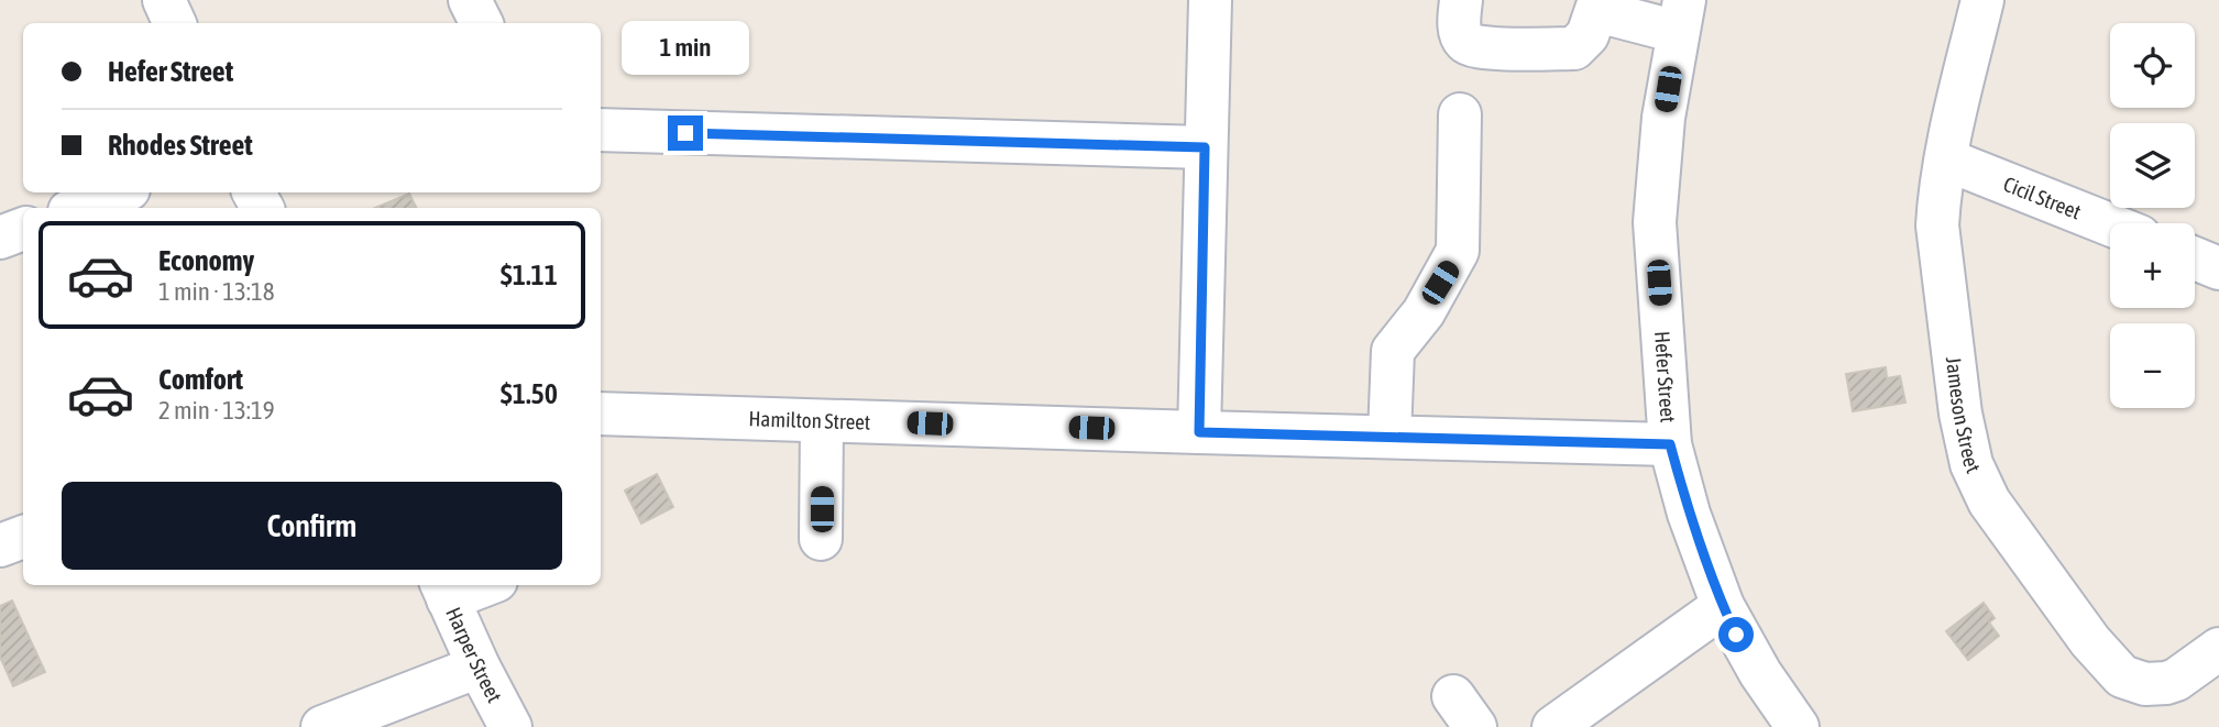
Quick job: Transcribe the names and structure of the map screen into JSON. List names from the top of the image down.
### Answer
{
  "streets": {
    "street": [
      "Cicil Street",
      "Hefer Street",
      "Jameson Street",
      "Hamilton Street",
      "Harper Street"
    ]
  },
  "crossings": [
    ["Cicil Street", "Jameson Street"],
    ["Hefer Street", "Hamilton Street"]
  ],
  "page": {
    "bubble": "1 min",
    "map_buttons": ["+", "−"],
    "banner": ["Hefer Street", "Rhodes Street"],
    "list": [
      {
        "name": "Economy",
        "note": "1 min · 13:18",
        "value": "$1.11"
      },
      {
        "name": "Comfort",
        "note": "2 min · 13:19",
        "value": "$1.50"
      }
    ],
    "buttons": "Confirm"
  }
}
